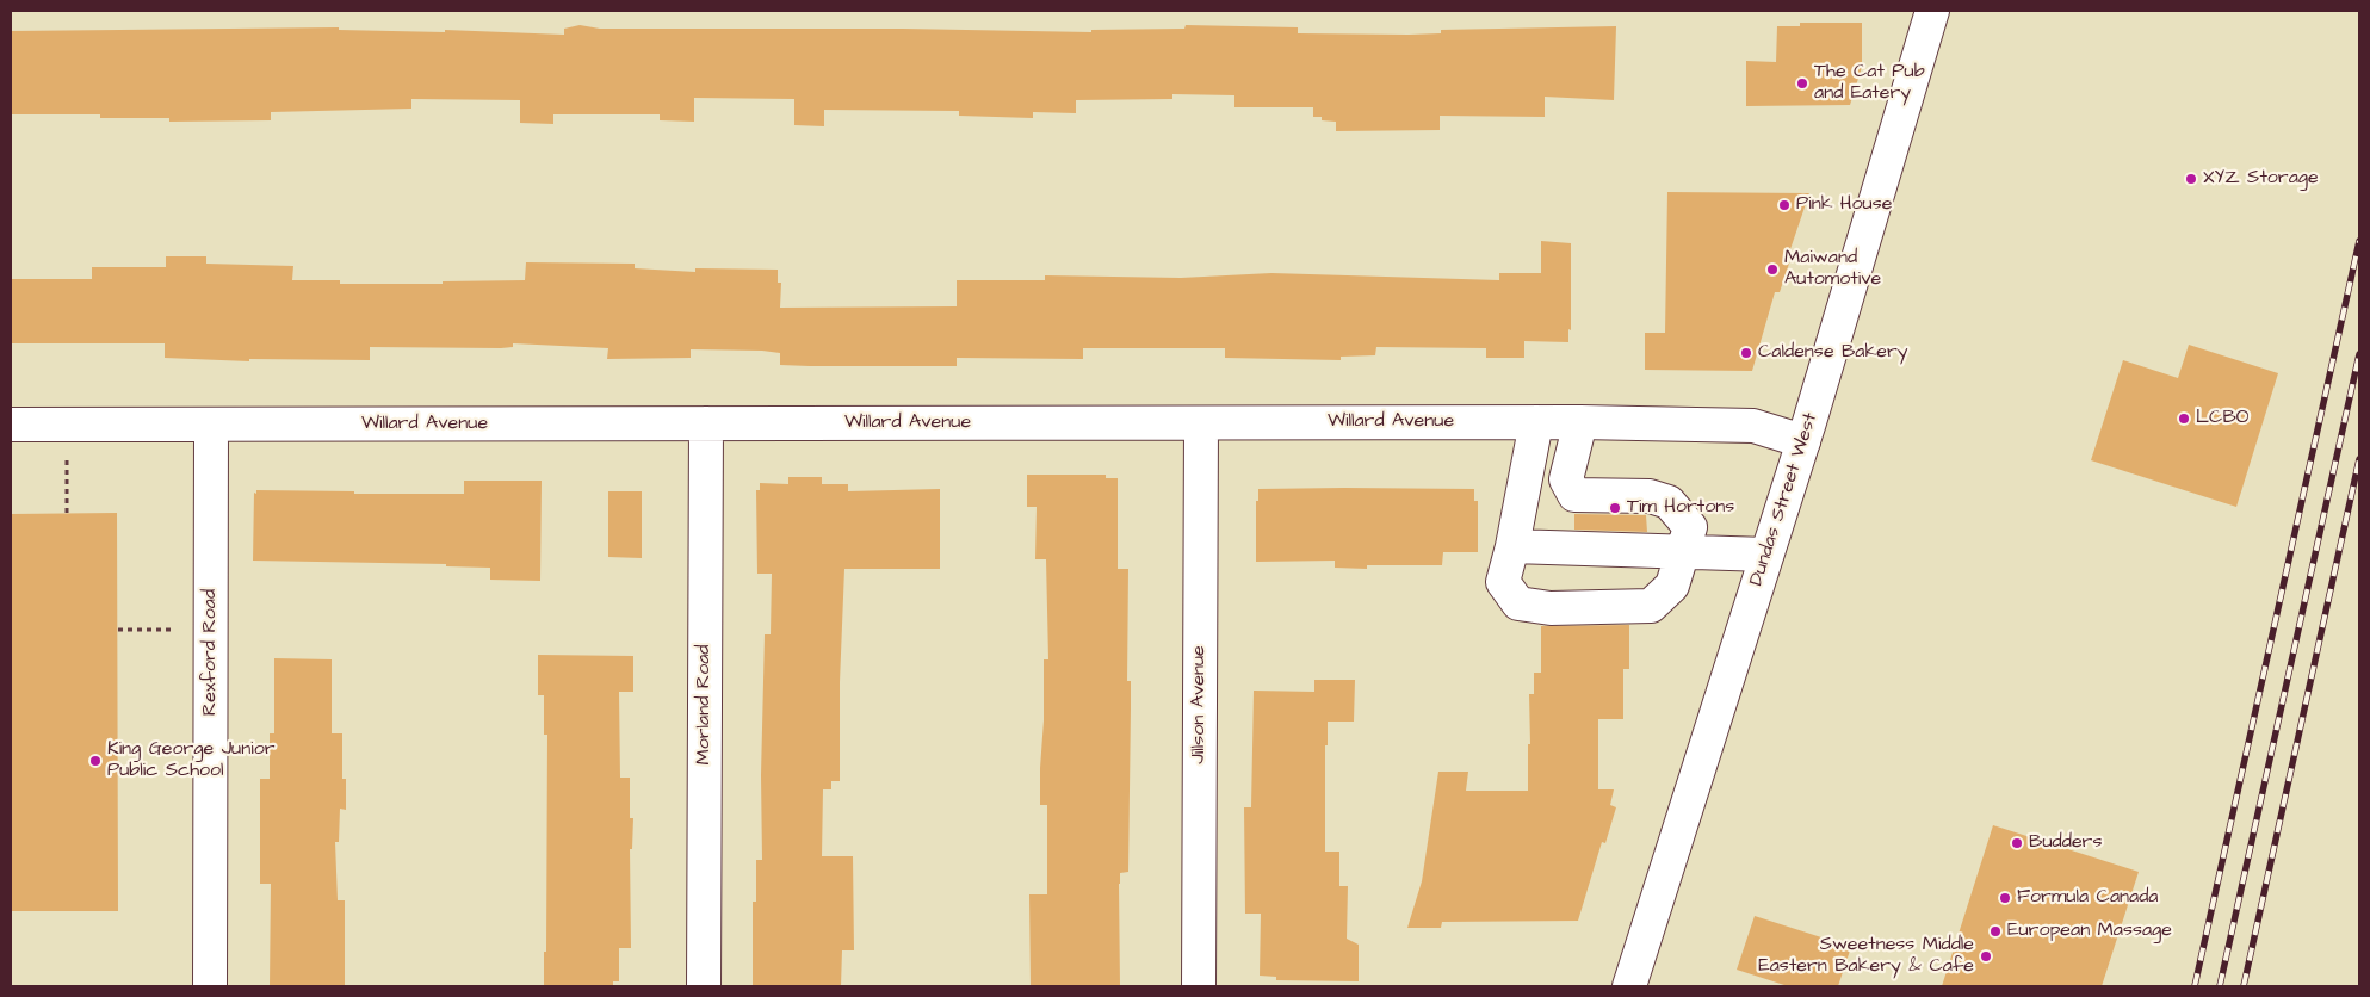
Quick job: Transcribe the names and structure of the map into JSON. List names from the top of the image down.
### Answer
{
  "streets": {
    "street": [
      "Willard Avenue",
      "Dundas Street West",
      "Rexford Road",
      "Morland Road",
      "Jillson Avenue"
    ]
  },
  "crossings": [
    ["Willard Avenue", "Dundas Street West"],
    ["Willard Avenue", "Rexford Road"],
    ["Willard Avenue", "Morland Road"],
    ["Willard Avenue", "Jillson Avenue"]
  ],
  "places": [
    "The Cat Pub and Eatery",
    "XYZ Storage",
    "Pink House",
    "Maiwand Automotive",
    "Caldense Bakery",
    "LCBO",
    "Tim Hortons",
    "King George Junior Public School",
    "Budders",
    "Formula Canada",
    "European Massage",
    "Sweetness Middle Eastern Bakery & Cafe"
  ]
}
